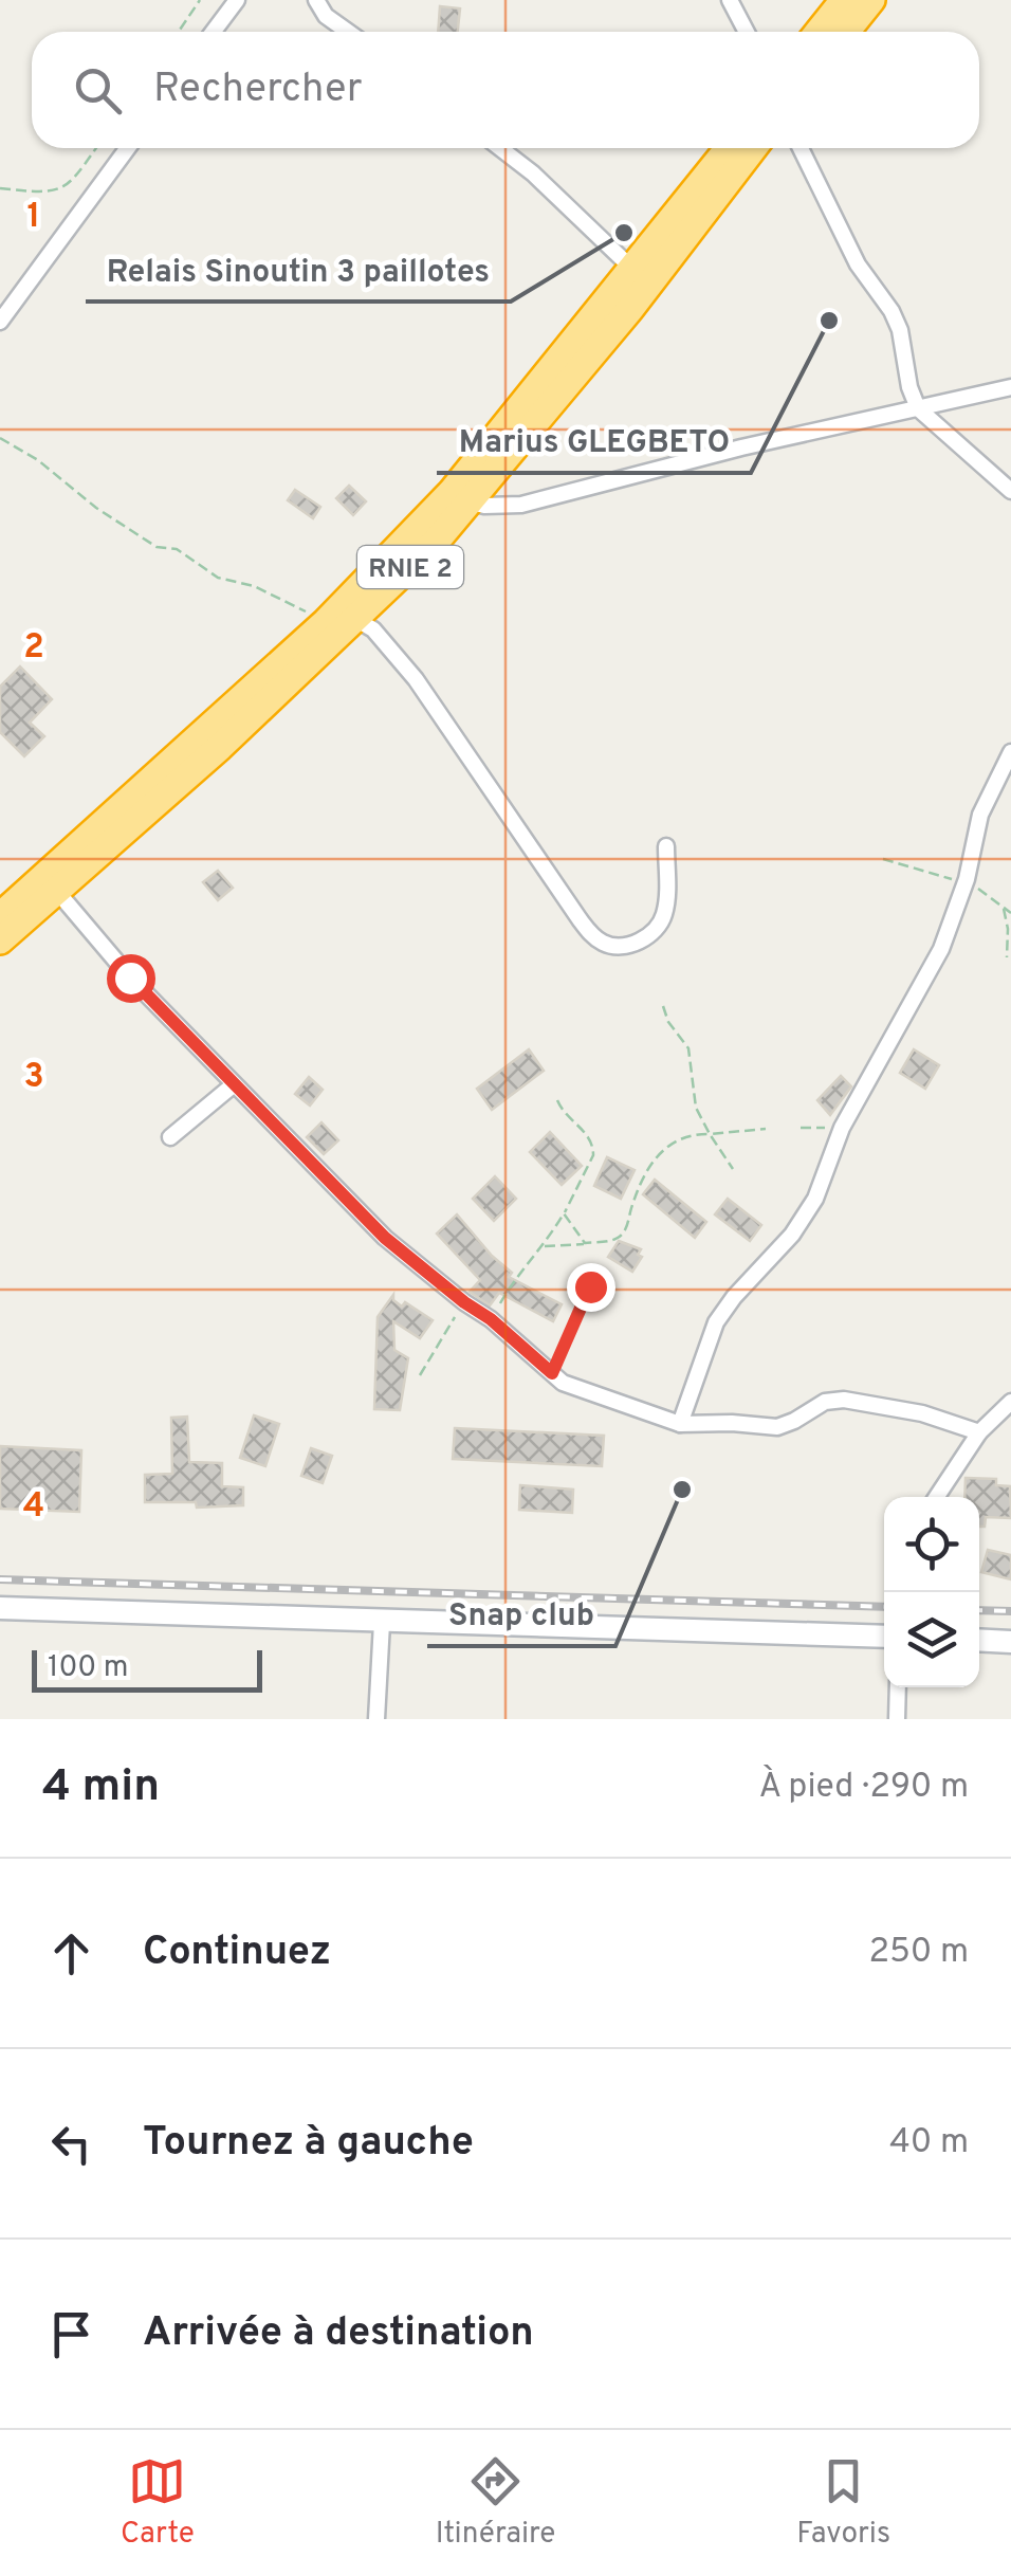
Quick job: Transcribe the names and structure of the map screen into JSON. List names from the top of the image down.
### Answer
{
  "streets": {
    "highway": ["RNIE 2"]
  },
  "places": ["Relais Sinoutin 3 paillotes", "Marius GLEGBETO", "Snap club"],
  "scale_bar": "100 m",
  "page": {
    "search": "Rechercher",
    "scale": "100 m",
    "heading": ["4 min", "À pied · 290 m"],
    "list": [
      ["Continuez", "250 m"],
      ["Tournez à gauche", "40 m"],
      "Arrivée à destination"
    ],
    "nav": ["Carte", "Itinéraire", "Favoris"]
  },
  "grid": {
    "rows": [
      "1",
      "2",
      "3",
      "4"
    ]
  }
}
